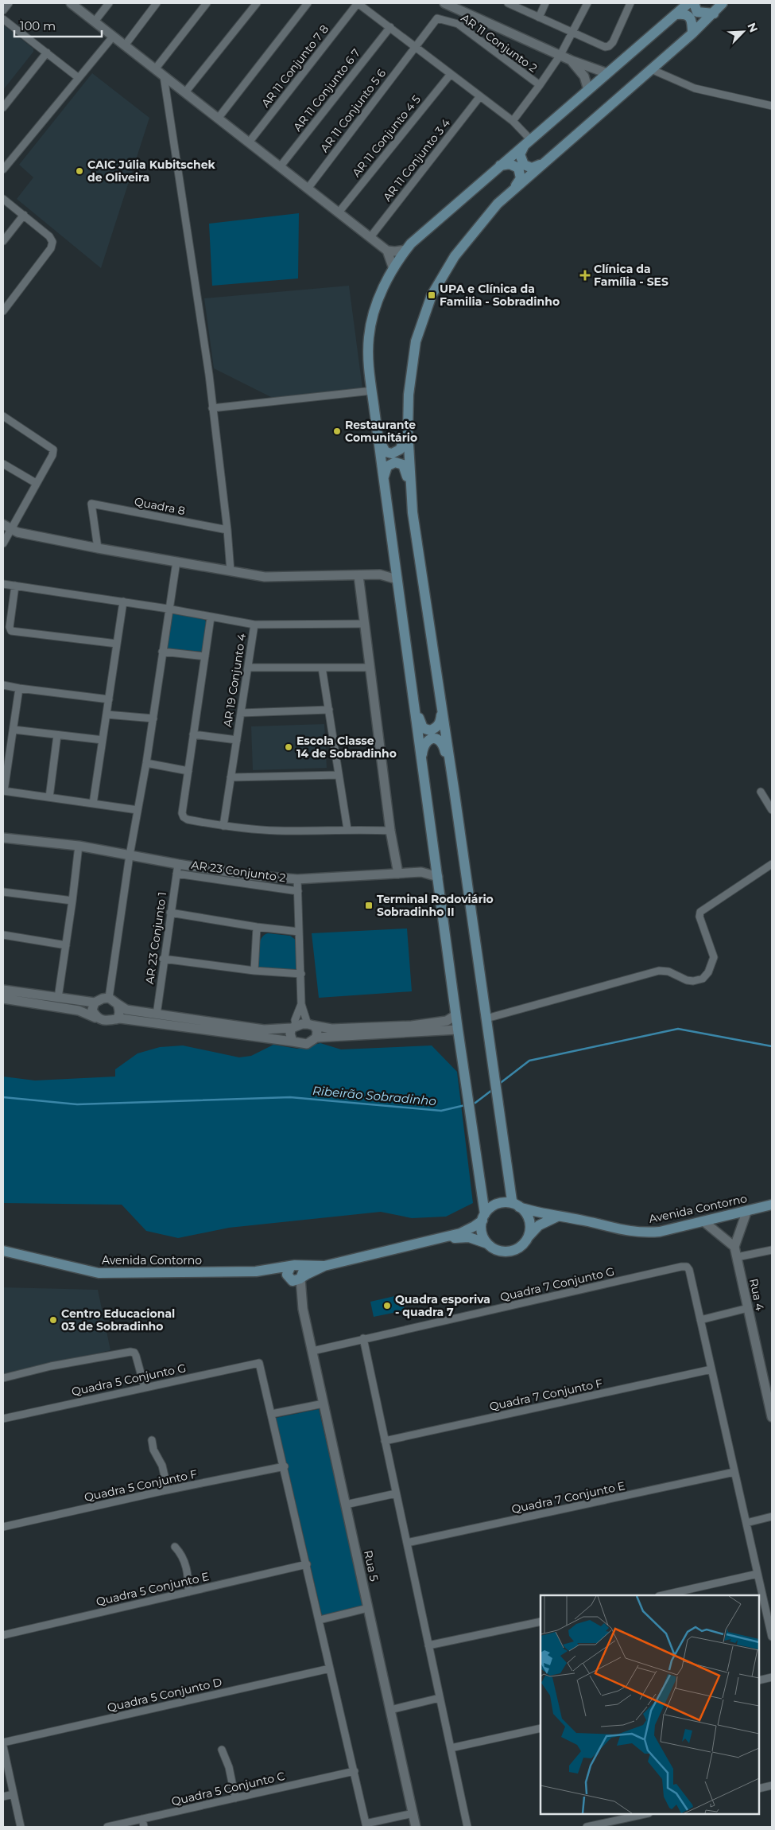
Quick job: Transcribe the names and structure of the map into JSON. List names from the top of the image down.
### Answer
{
  "streets": {
    "main road": ["Avenida Contorno"],
    "street": [
      "AR 11 Conjunto 2",
      "AR 11 Conjunto 7 8",
      "AR 11 Conjunto 6 7",
      "AR 11 Conjunto 5 6",
      "AR 11 Conjunto 4 5",
      "AR 11 Conjunto 3 4",
      "Quadra 8",
      "AR 19 Conjunto 4",
      "AR 23 Conjunto 2",
      "AR 23 Conjunto 1",
      "Quadra 7 Conjunto G",
      "Rua 4",
      "Quadra 5 Conjunto G",
      "Quadra 7 Conjunto F",
      "Quadra 5 Conjunto F",
      "Quadra 7 Conjunto E",
      "Rua 5",
      "Quadra 5 Conjunto E",
      "Quadra 5 Conjunto D",
      "Quadra 5 Conjunto C"
    ]
  },
  "crossings": [
    ["AR 11 Conjunto 2", "AR 11 Conjunto 5 6"],
    ["AR 23 Conjunto 2", "AR 23 Conjunto 1"],
    ["Avenida Contorno", "Rua 5"],
    ["Quadra 7 Conjunto G", "Rua 5"]
  ],
  "water": ["Ribeirão Sobradinho"],
  "places": {
    "other": [
      "CAIC Júlia Kubitschek de Oliveira",
      "Restaurante Comunitário",
      "Escola Classe 14 de Sobradinho",
      "Quadra esporiva - quadra 7",
      "Centro Educacional 03 de Sobradinho"
    ],
    "health": ["Clínica da Família - SES"],
    "transit": ["UPA e Clínica da Familia - Sobradinho", "Terminal Rodoviário Sobradinho II"]
  },
  "scale_bar": "100 m",
  "north": "top right"
}
